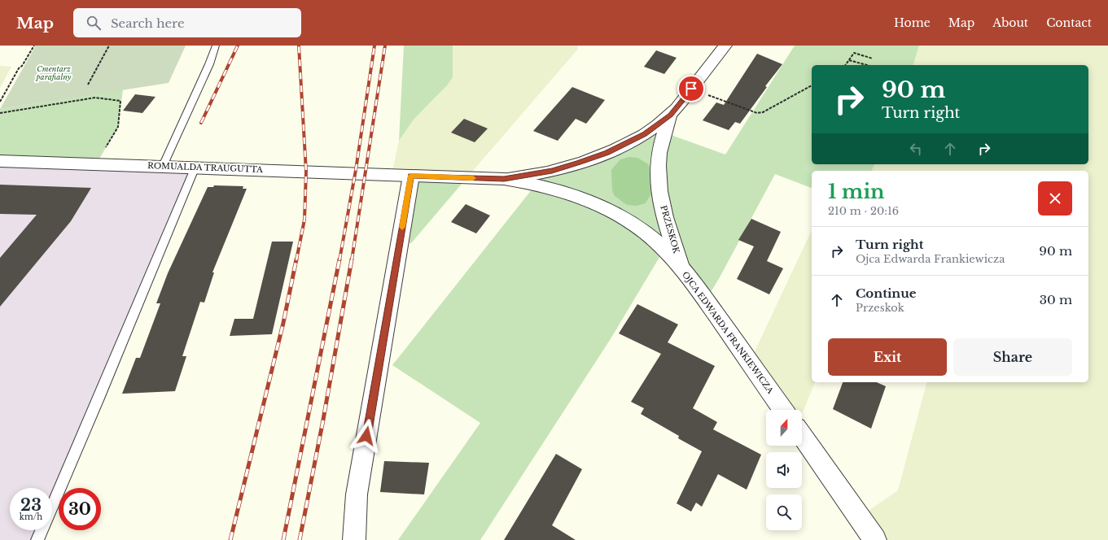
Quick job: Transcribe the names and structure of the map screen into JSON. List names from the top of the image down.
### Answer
{
  "streets": {
    "street": ["ROMUALDA TRAUGUTTA", "PRZESKOK", "OJCA EDWARDA FRANKIEWICZA"]
  },
  "crossings": [
    ["ROMUALDA TRAUGUTTA", "OJCA EDWARDA FRANKIEWICZA"],
    ["PRZESKOK", "OJCA EDWARDA FRANKIEWICZA"]
  ],
  "parks": ["Cmentarz parafialny"],
  "north": "top",
  "page": {
    "header": "Map",
    "search": "Search here",
    "nav": [
      "Home",
      "Map",
      "About",
      "Contact"
    ],
    "turn": ["90 m", "Turn right"],
    "heading": ["1 min", "210 m · 20:16"],
    "list": [
      {
        "name": "Turn right",
        "note": "Ojca Edwarda Frankiewicza",
        "value": "90 m"
      },
      {
        "name": "Continue",
        "note": "Przeskok",
        "value": "30 m"
      }
    ],
    "buttons": ["Exit", "Share"],
    "speed": "23 km/h",
    "limit": "30"
  }
}
